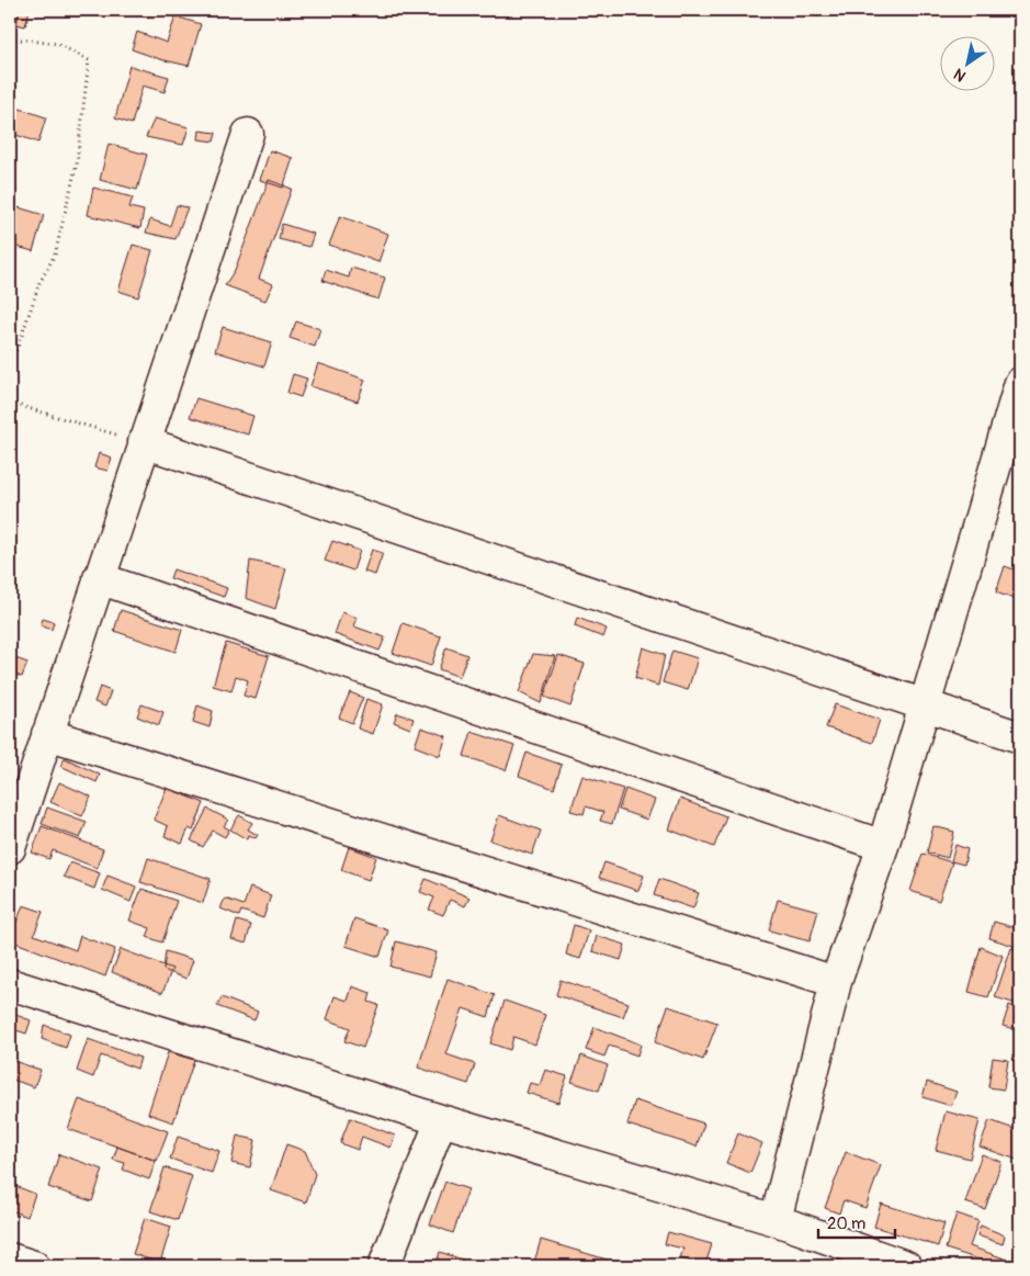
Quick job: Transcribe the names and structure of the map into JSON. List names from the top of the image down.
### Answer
{
  "scale_bar": "20 m",
  "north": "bottom left"
}
